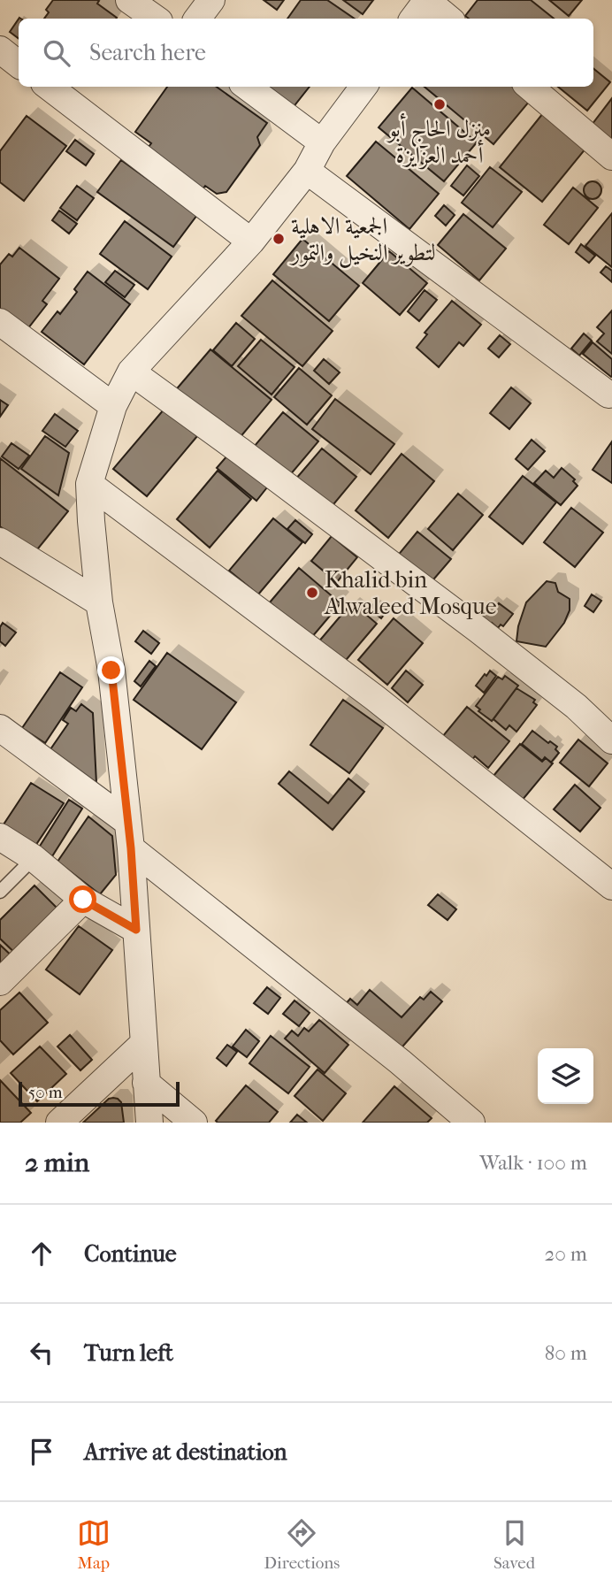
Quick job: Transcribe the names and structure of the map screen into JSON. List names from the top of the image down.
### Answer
{
  "places": ["منزل الحاج أبو أحمد العزايزة", "الجمعية الاهلية لتطوير النخيل والتمور", "Khalid bin Alwaleed Mosque"],
  "scale_bar": "50 m",
  "page": {
    "search": "Search here",
    "scale": "50 m",
    "heading": ["2 min", "Walk · 100 m"],
    "list": [
      ["Continue", "20 m"],
      ["Turn left", "80 m"],
      "Arrive at destination"
    ],
    "nav": ["Map", "Directions", "Saved"]
  }
}
